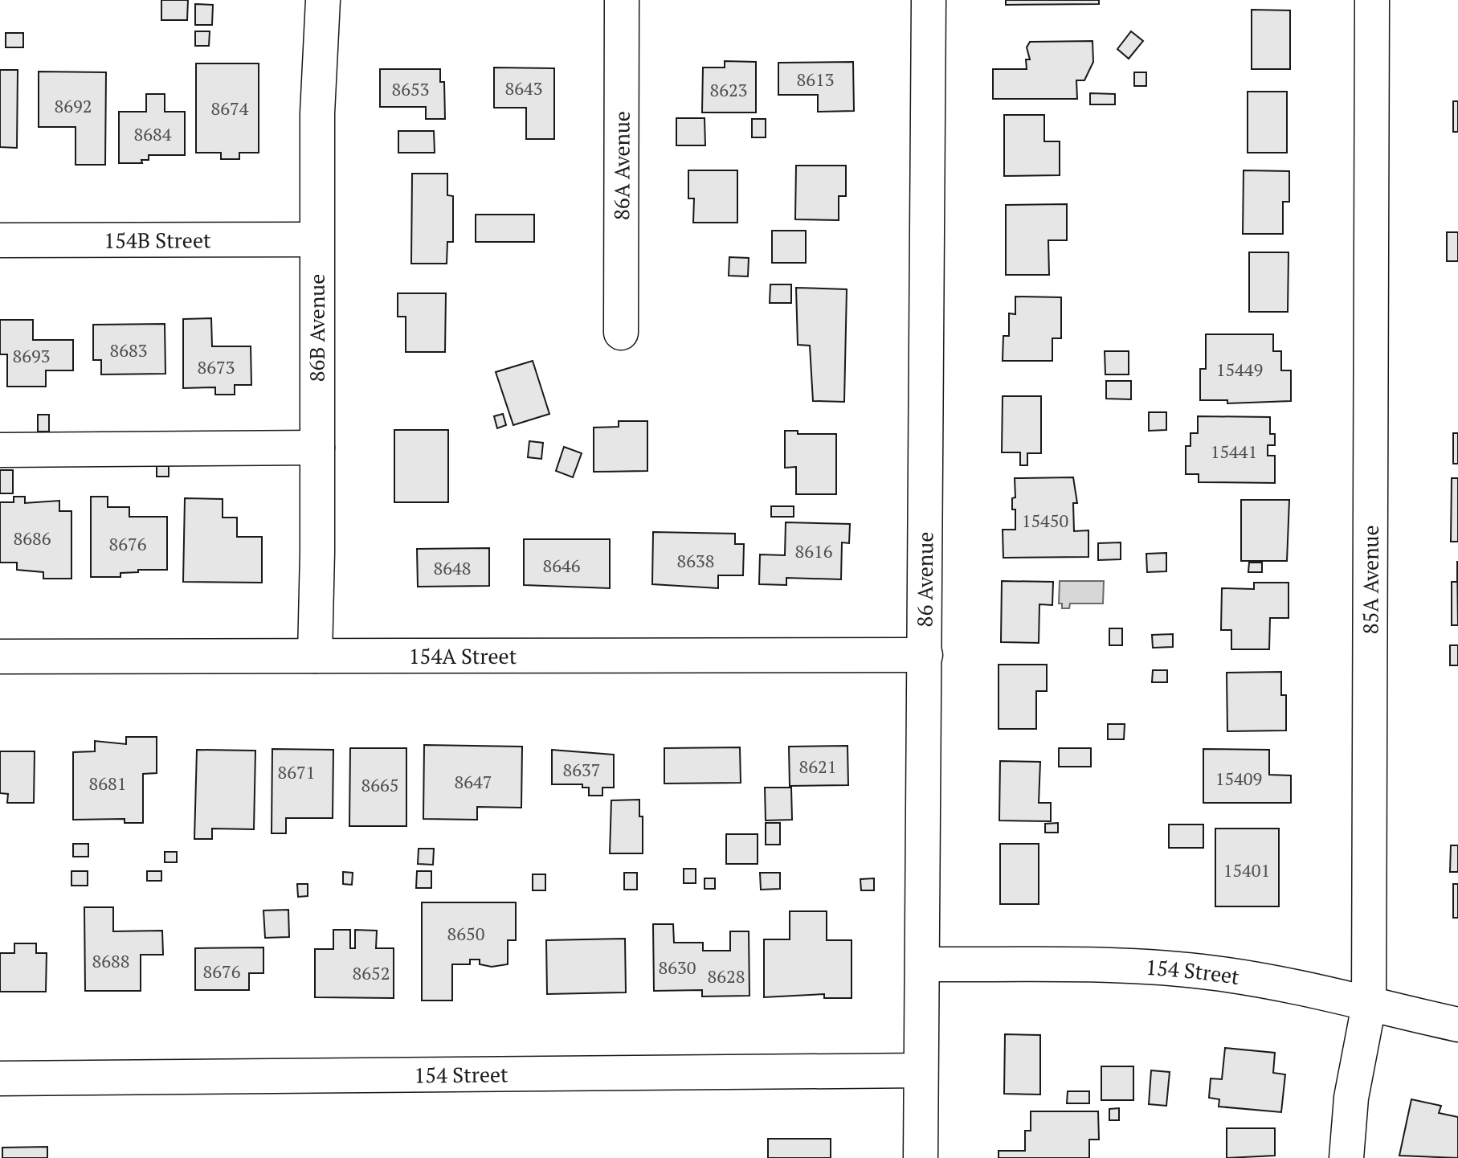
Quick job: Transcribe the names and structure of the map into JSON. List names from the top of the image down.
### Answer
{
  "streets": {
    "street": [
      "86A Avenue",
      "154B Street",
      "86B Avenue",
      "86 Avenue",
      "85A Avenue",
      "154A Street",
      "154 Street"
    ]
  },
  "crossings": [
    ["154B Street", "86B Avenue"],
    ["86B Avenue", "154A Street"],
    ["86 Avenue", "154A Street"],
    ["86 Avenue", "154 Street"],
    ["85A Avenue", "154 Street"]
  ],
  "house_numbers": [
    "8613",
    "8643",
    "8653",
    "8623",
    "8692",
    "8674",
    "8684",
    "8683",
    "8693",
    "8673",
    "15449",
    "15441",
    "15450",
    "8686",
    "8676",
    "8616",
    "8638",
    "8646",
    "8648",
    "8621",
    "8637",
    "8671",
    "15409",
    "8647",
    "8681",
    "8665",
    "15401",
    "8650",
    "8688",
    "8630",
    "8676",
    "8652",
    "8628"
  ]
}
